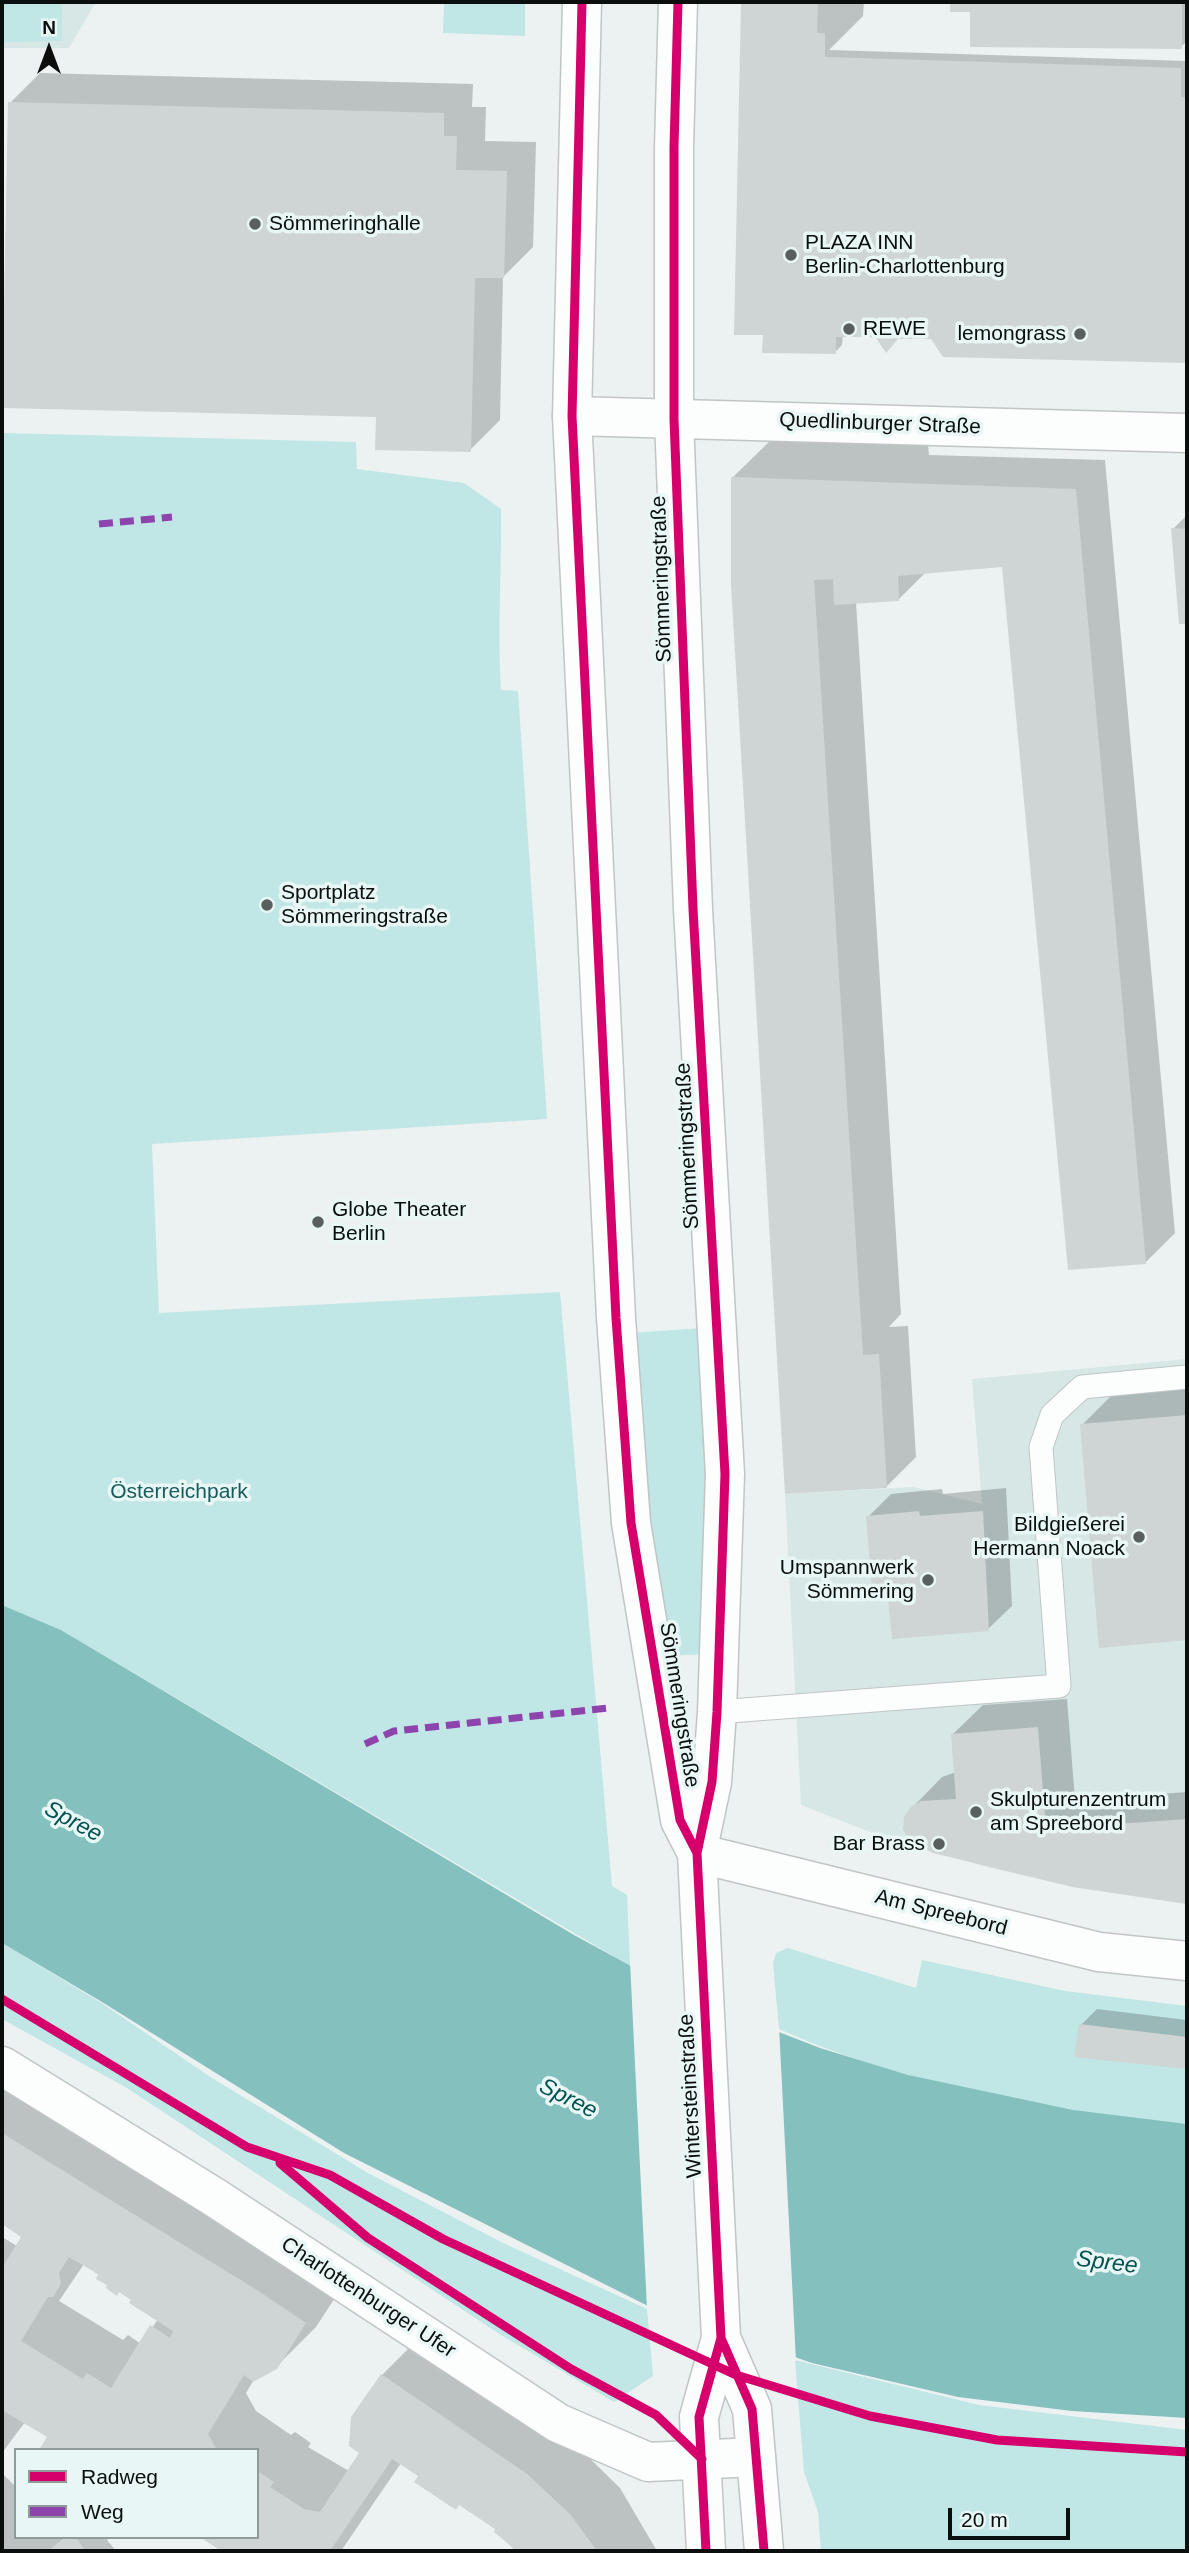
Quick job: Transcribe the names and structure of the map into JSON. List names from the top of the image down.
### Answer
{
  "streets": {
    "street": [
      "Quedlinburger Straße",
      "Sömmeringstraße",
      "Am Spreebord",
      "Wintersteinstraße",
      "Charlottenburger Ufer"
    ]
  },
  "crossings": [
    ["Quedlinburger Straße", "Sömmeringstraße"],
    ["Sömmeringstraße", "Am Spreebord"],
    ["Sömmeringstraße", "Wintersteinstraße"],
    ["Am Spreebord", "Wintersteinstraße"],
    ["Wintersteinstraße", "Charlottenburger Ufer"]
  ],
  "water": ["Spree"],
  "parks": ["Österreichpark"],
  "places": [
    "Sömmeringhalle",
    "PLAZA INN Berlin-Charlottenburg",
    "REWE",
    "lemongrass",
    "Sportplatz Sömmeringstraße",
    "Globe Theater Berlin",
    "Bildgießerei Hermann Noack",
    "Umspannwerk Sömmering",
    "Skulpturenzentrum am Spreebord",
    "Bar Brass"
  ],
  "legend": ["Radweg", "Weg"],
  "scale_bar": "20 m",
  "north": "top"
}
